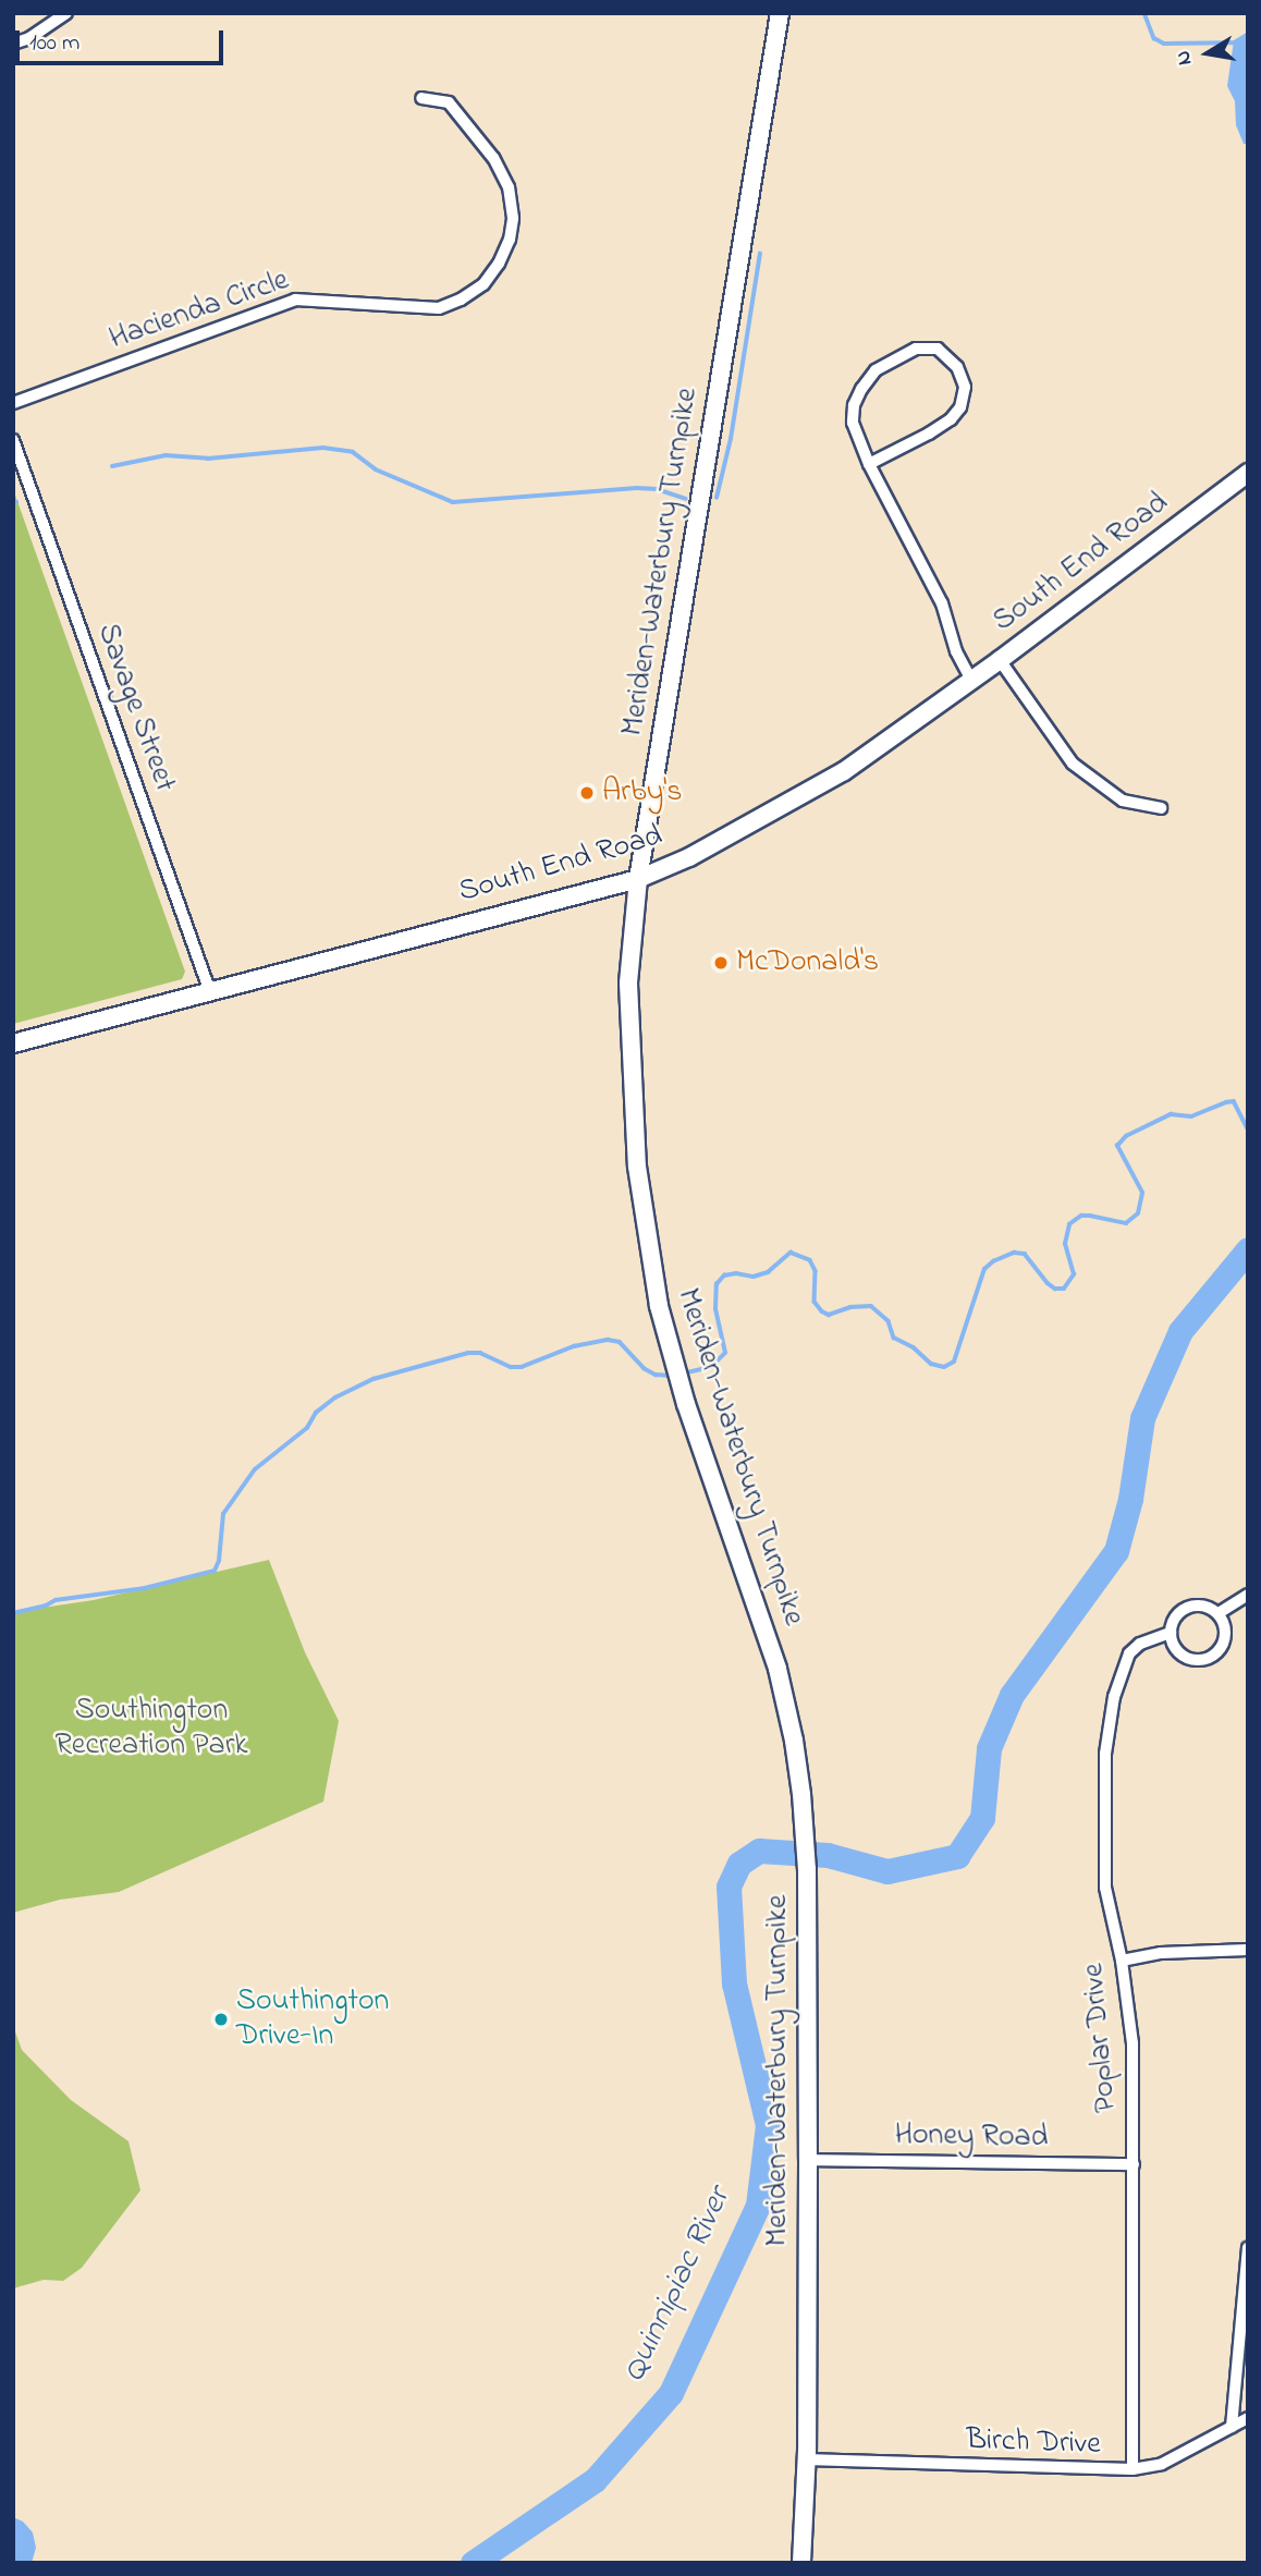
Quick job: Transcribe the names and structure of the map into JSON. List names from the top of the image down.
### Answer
{
  "streets": {
    "main road": ["Meriden-Waterbury Turnpike", "South End Road"],
    "street": [
      "Hacienda Circle",
      "Savage Street",
      "Poplar Drive",
      "Honey Road",
      "Birch Drive"
    ]
  },
  "crossings": [
    ["Meriden-Waterbury Turnpike", "South End Road"],
    ["Meriden-Waterbury Turnpike", "Honey Road"],
    ["Meriden-Waterbury Turnpike", "Birch Drive"],
    ["South End Road", "Savage Street"],
    ["Poplar Drive", "Honey Road"],
    ["Poplar Drive", "Birch Drive"]
  ],
  "water": ["Quinnipiac River"],
  "parks": ["Southington Recreation Park"],
  "places": ["Arby's", "McDonald's", "Southington Drive-In"],
  "scale_bar": "100 m",
  "north": "left"
}
